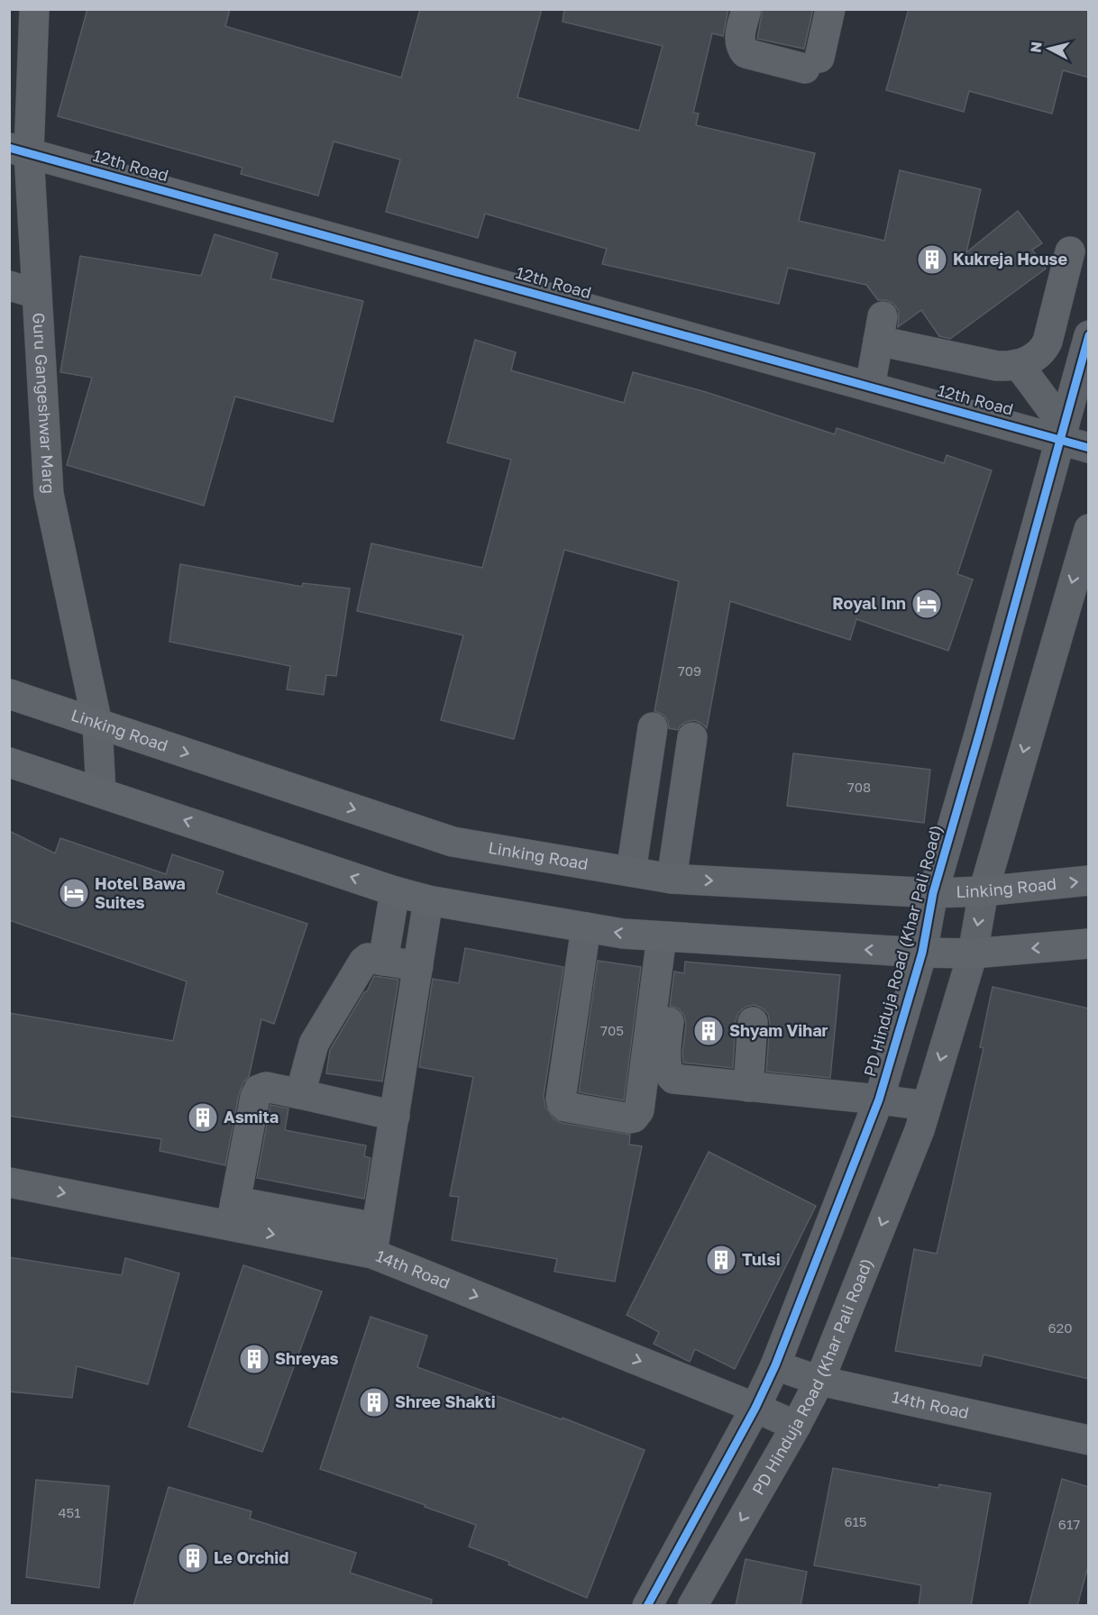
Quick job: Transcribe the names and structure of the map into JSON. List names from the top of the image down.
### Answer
{
  "streets": {
    "main road": ["Linking Road"],
    "street": [
      "12th Road",
      "Guru Gangeshwar Marg",
      "PD Hinduja Road (Khar Pali Road)",
      "14th Road"
    ]
  },
  "crossings": [
    ["12th Road", "Guru Gangeshwar Marg"],
    ["12th Road", "PD Hinduja Road (Khar Pali Road)"],
    ["Guru Gangeshwar Marg", "Linking Road"],
    ["Linking Road", "PD Hinduja Road (Khar Pali Road)"],
    ["PD Hinduja Road (Khar Pali Road)", "14th Road"]
  ],
  "one_way": ["14th Road"],
  "places": {
    "building": [
      "Kukreja House",
      "Shyam Vihar",
      "Asmita",
      "Tulsi",
      "Shreyas",
      "Shree Shakti",
      "Le Orchid"
    ],
    "hotel": ["Royal Inn", "Hotel Bawa Suites"]
  },
  "house_numbers": [
    "709",
    "708",
    "705",
    "620",
    "451",
    "615",
    "617"
  ],
  "north": "left"
}
